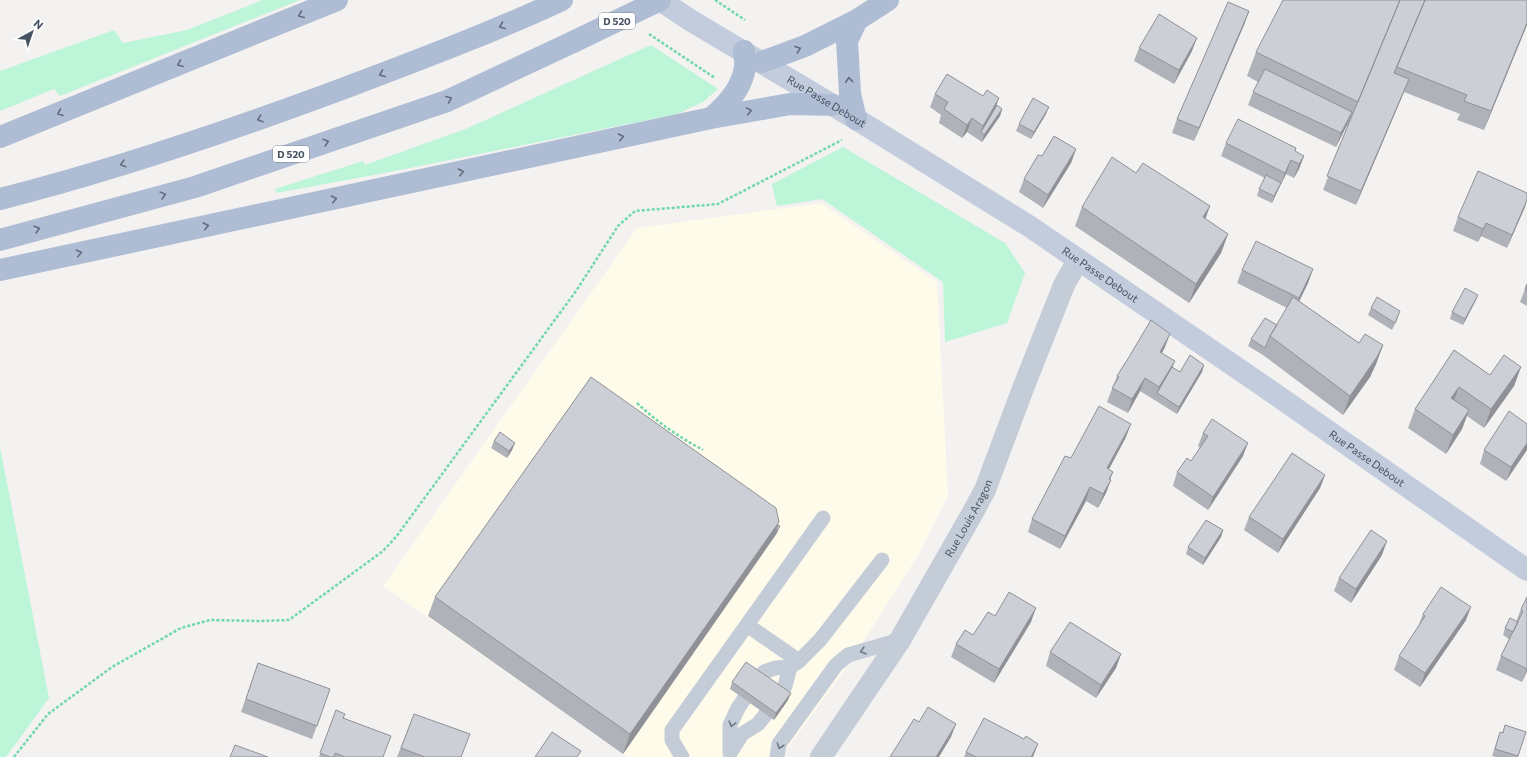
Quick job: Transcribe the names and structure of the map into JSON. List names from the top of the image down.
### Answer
{
  "streets": {
    "main road": ["D 520", "Rue Passe Debout"],
    "street": ["Rue Louis Aragon"]
  },
  "crossings": [
    ["D 520", "Rue Passe Debout"],
    ["Rue Passe Debout", "Rue Louis Aragon"]
  ],
  "north": "top right"
}
